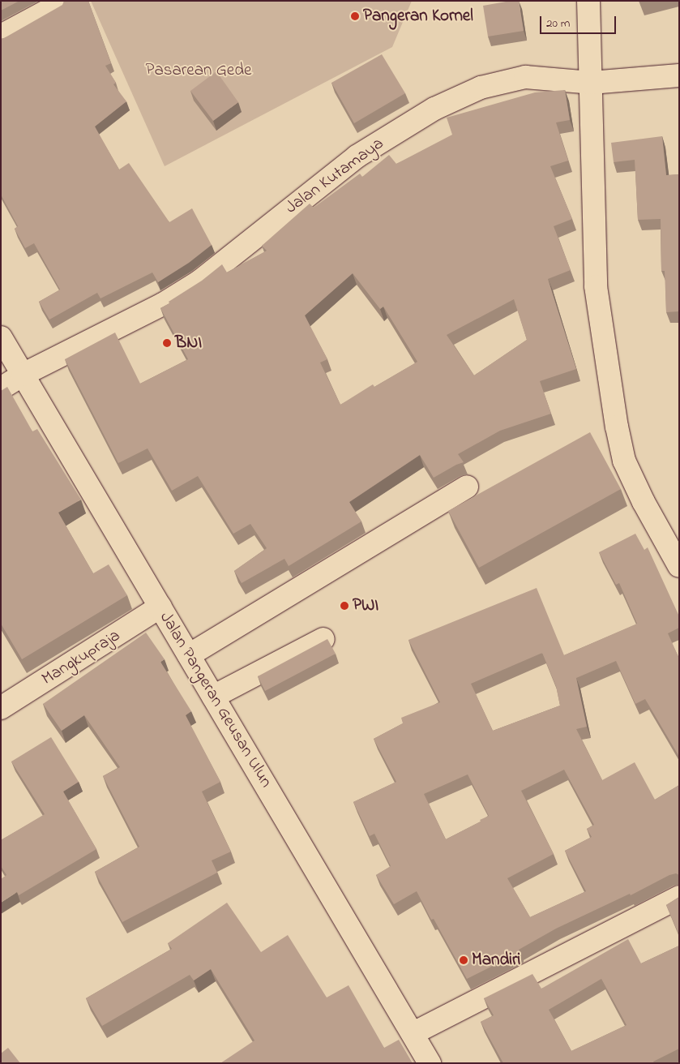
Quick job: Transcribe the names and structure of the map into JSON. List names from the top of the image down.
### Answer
{
  "streets": {
    "main road": ["Jalan Kutamaya", "Mangkupraja", "Jalan Pangeran Geusan Ulun"]
  },
  "crossings": [
    ["Jalan Kutamaya", "Jalan Pangeran Geusan Ulun"],
    ["Mangkupraja", "Jalan Pangeran Geusan Ulun"]
  ],
  "parks": ["Pasarean Gede"],
  "places": [
    "Pangeran Kornel",
    "BNI",
    "PWI",
    "Mandiri"
  ],
  "scale_bar": "20 m"
}
